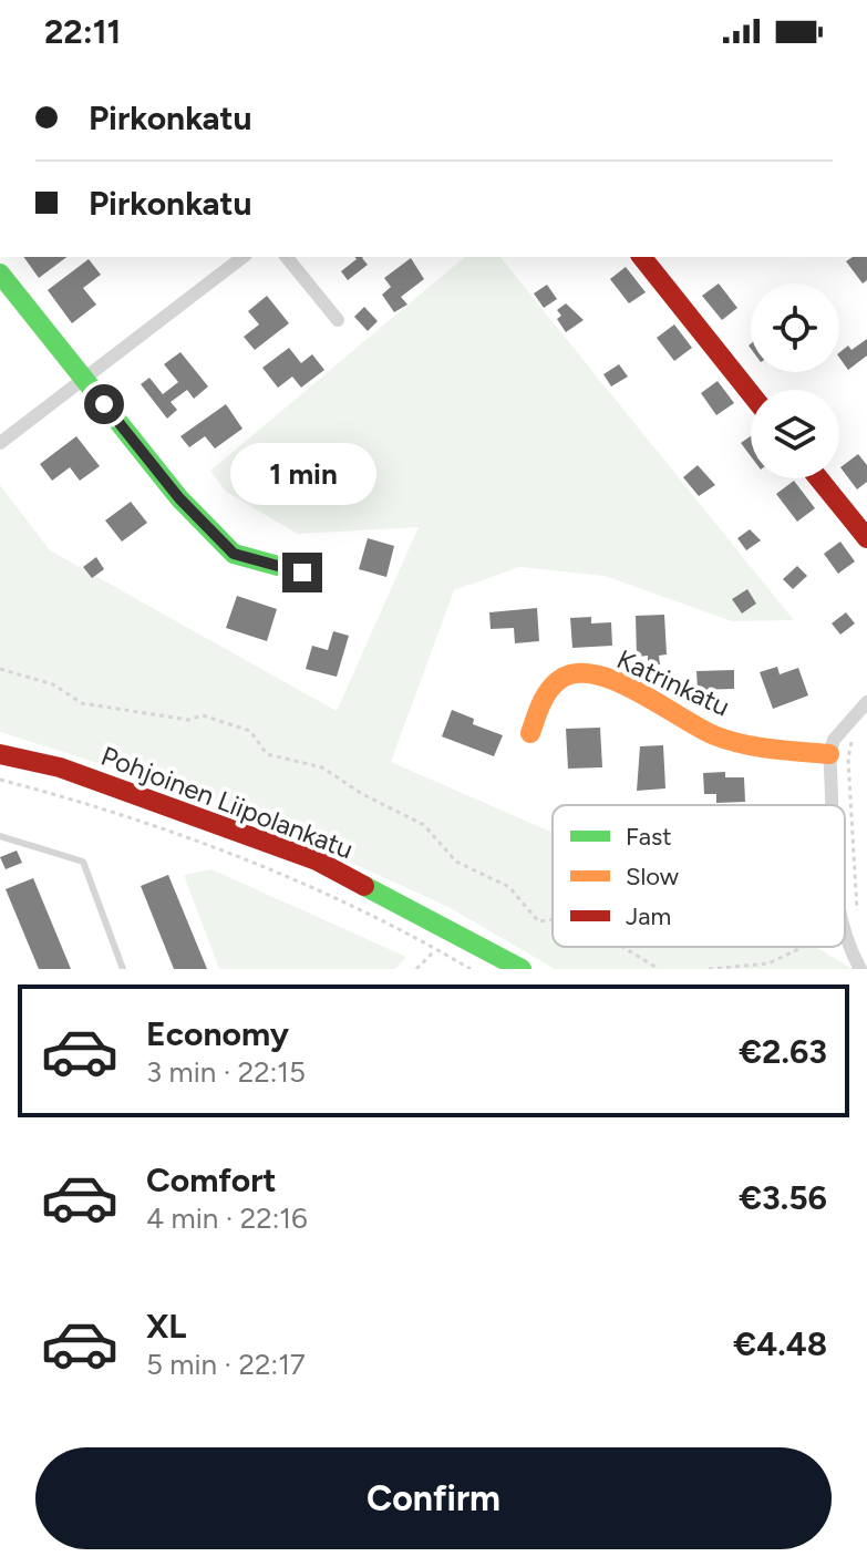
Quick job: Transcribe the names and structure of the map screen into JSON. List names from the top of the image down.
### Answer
{
  "streets": {
    "street": ["Katrinkatu", "Pohjoinen Liipolankatu"]
  },
  "legend": ["Fast", "Slow", "Jam"],
  "page": {
    "status": "22:11",
    "banner": ["Pirkonkatu", "Pirkonkatu"],
    "bubble": "1 min",
    "list": [
      {
        "name": "Economy",
        "note": "3 min · 22:15",
        "value": "€2.63"
      },
      {
        "name": "Comfort",
        "note": "4 min · 22:16",
        "value": "€3.56"
      },
      {
        "name": "XL",
        "note": "5 min · 22:17",
        "value": "€4.48"
      }
    ],
    "buttons": "Confirm"
  }
}
